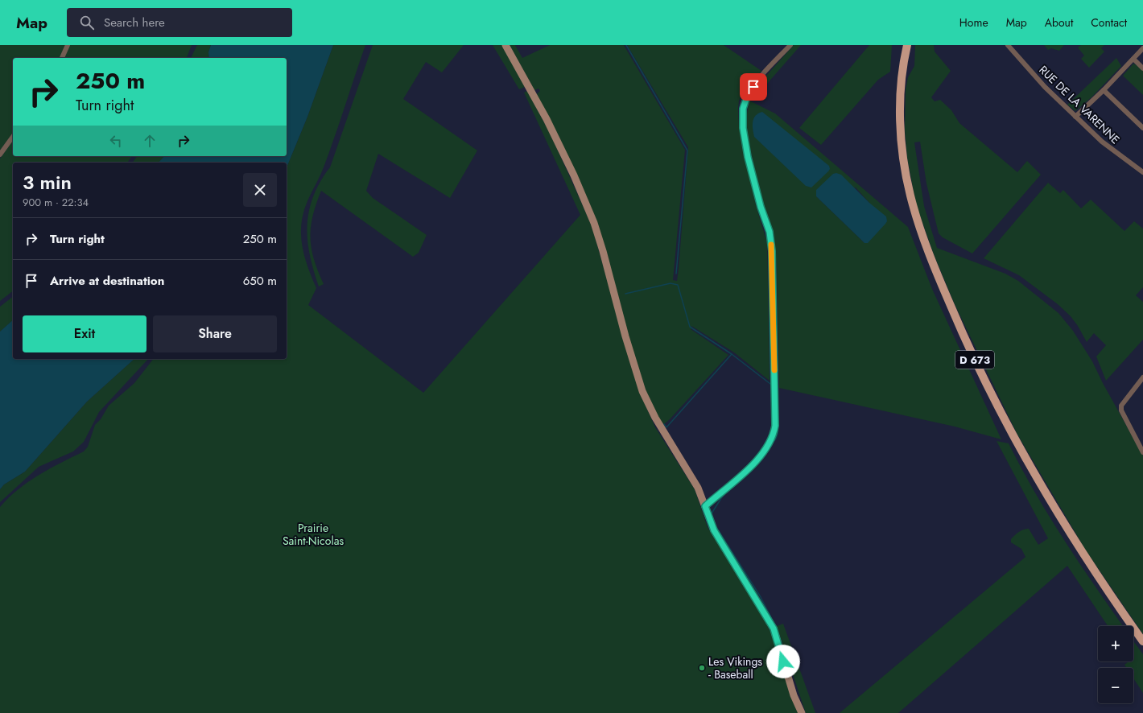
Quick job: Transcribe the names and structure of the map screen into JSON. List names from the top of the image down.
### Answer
{
  "streets": {
    "main road": ["D 673"],
    "street": ["RUE DE LA VARENNE"]
  },
  "parks": ["Prairie Saint-Nicolas"],
  "places": ["Les Vikings - Baseball"],
  "page": {
    "header": "Map",
    "search": "Search here",
    "nav": [
      "Home",
      "Map",
      "About",
      "Contact"
    ],
    "turn": ["250 m", "Turn right"],
    "heading": ["3 min", "900 m · 22:34"],
    "list": [
      {
        "name": "Turn right",
        "value": "250 m"
      },
      {
        "name": "Arrive at destination",
        "value": "650 m"
      }
    ],
    "buttons": ["Exit", "Share"],
    "map_buttons": ["+", "−"]
  }
}
